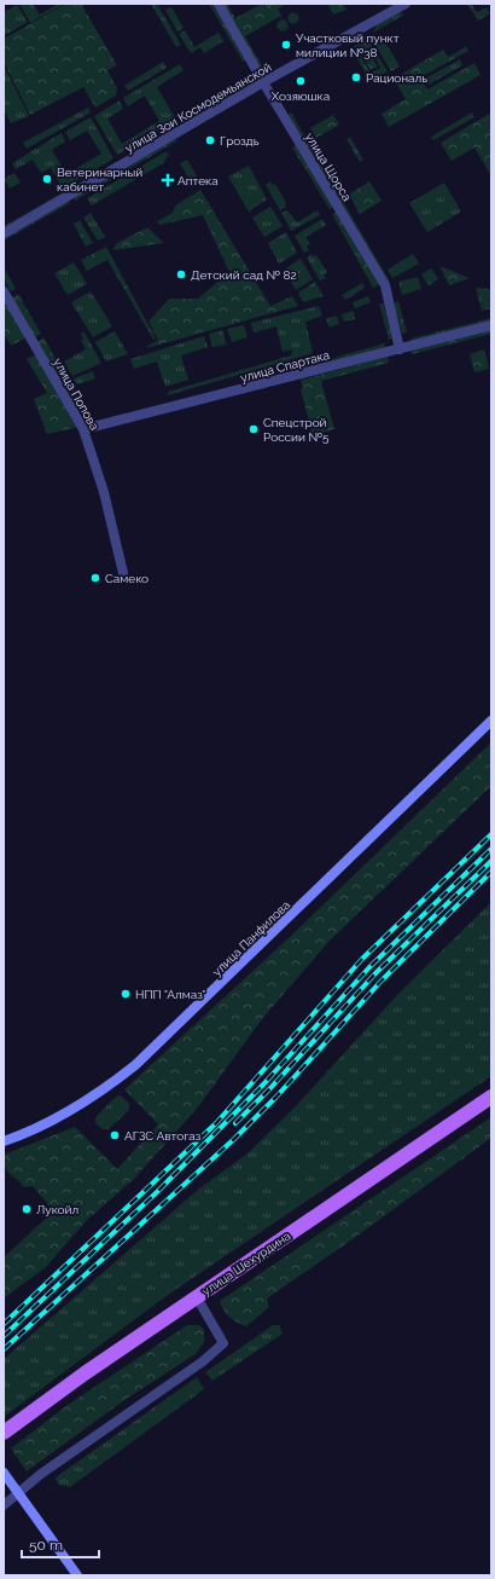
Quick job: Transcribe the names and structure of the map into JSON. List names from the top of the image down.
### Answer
{
  "streets": {
    "main road": ["улица Панфилова", "улица Шехурдина"],
    "street": [
      "улица Зои Космодемьянской",
      "улица Щорса",
      "улица Спартака",
      "улица Попова"
    ]
  },
  "crossings": [
    ["улица Зои Космодемьянской", "улица Щорса"],
    ["улица Щорса", "улица Спартака"],
    ["улица Спартака", "улица Попова"]
  ],
  "places": {
    "other": [
      "Участковый пункт милиции №38",
      "Рациональ",
      "Хозяюшка",
      "Гроздь",
      "Ветеринарный кабинет",
      "Детский сад № 82",
      "Спецстрой России №5",
      "Самеко",
      "НПП \"Алмаз\"",
      "АГЗС Автогаз",
      "Лукойл"
    ],
    "health": ["Аптека"]
  },
  "scale_bar": "50 m"
}
